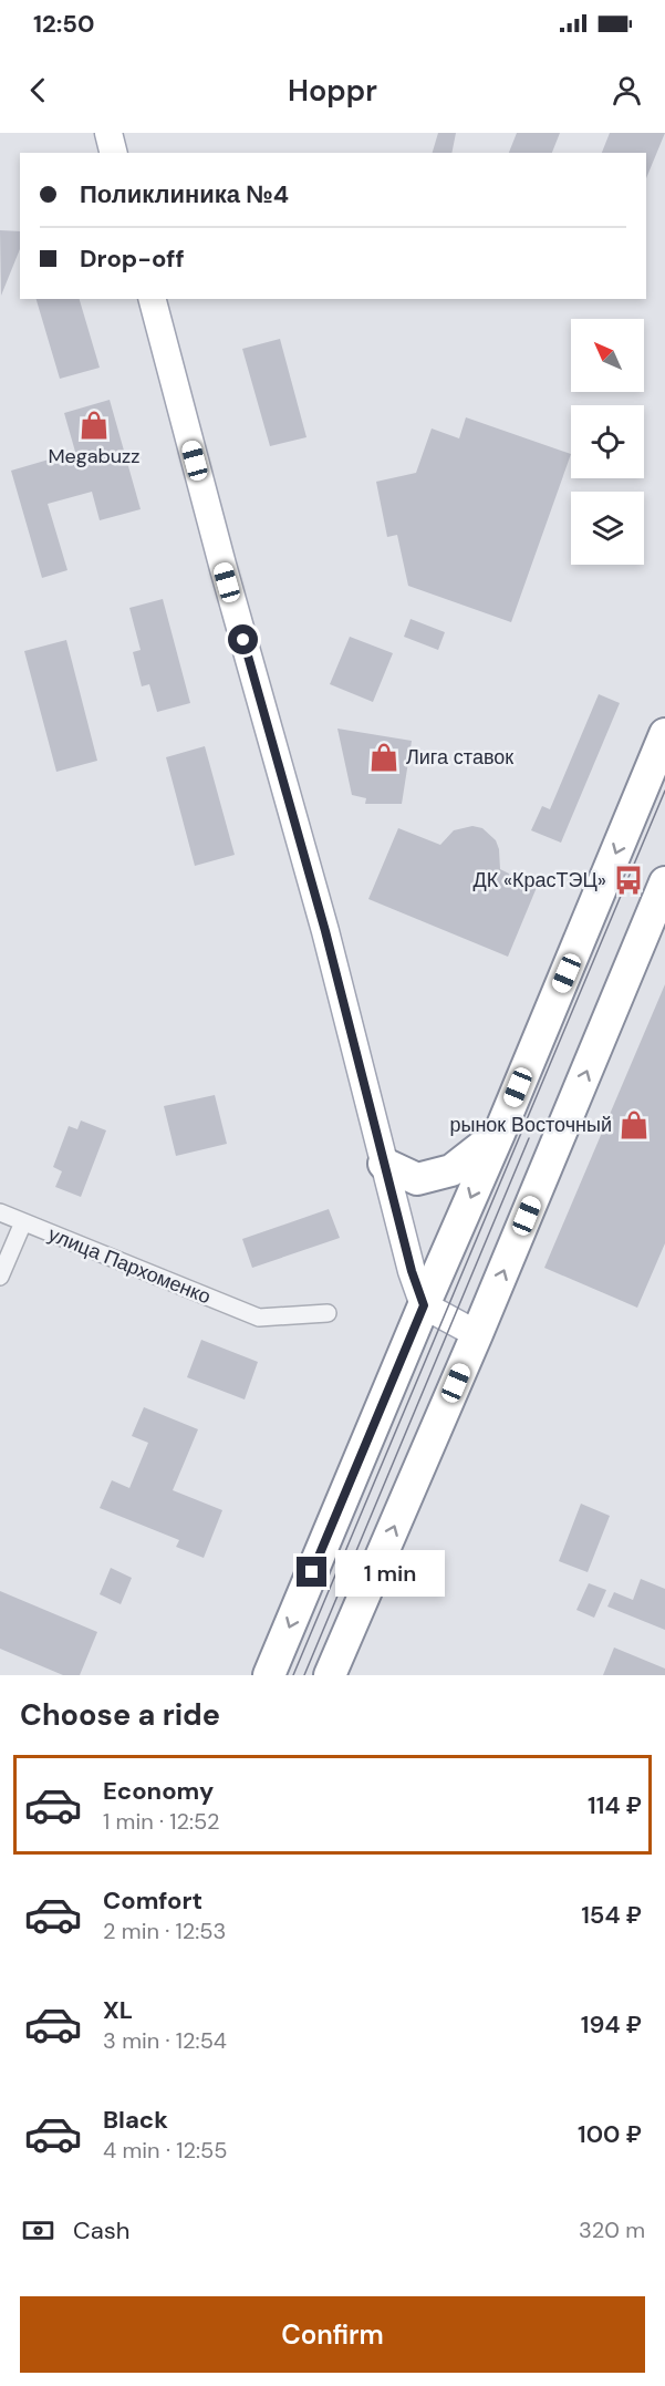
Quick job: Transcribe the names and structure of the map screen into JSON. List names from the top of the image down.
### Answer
{
  "streets": {
    "street": ["улица Пархоменко"]
  },
  "places": {
    "shop": ["Megabuzz", "Лига ставок", "рынок Восточный"],
    "bus stop": ["ДК «КрасТЭЦ»"]
  },
  "north": "top left",
  "page": {
    "status": "12:50",
    "header": "Hoppr",
    "banner": ["Поликлиника №4", "Drop-off"],
    "bubble": "1 min",
    "heading": "Choose a ride",
    "list": [
      {
        "name": "Economy",
        "note": "1 min · 12:52",
        "value": "114 ₽"
      },
      {
        "name": "Comfort",
        "note": "2 min · 12:53",
        "value": "154 ₽"
      },
      {
        "name": "XL",
        "note": "3 min · 12:54",
        "value": "194 ₽"
      },
      {
        "name": "Black",
        "note": "4 min · 12:55",
        "value": "100 ₽"
      }
    ],
    "pay": ["Cash", "320 m"],
    "buttons": "Confirm"
  }
}
